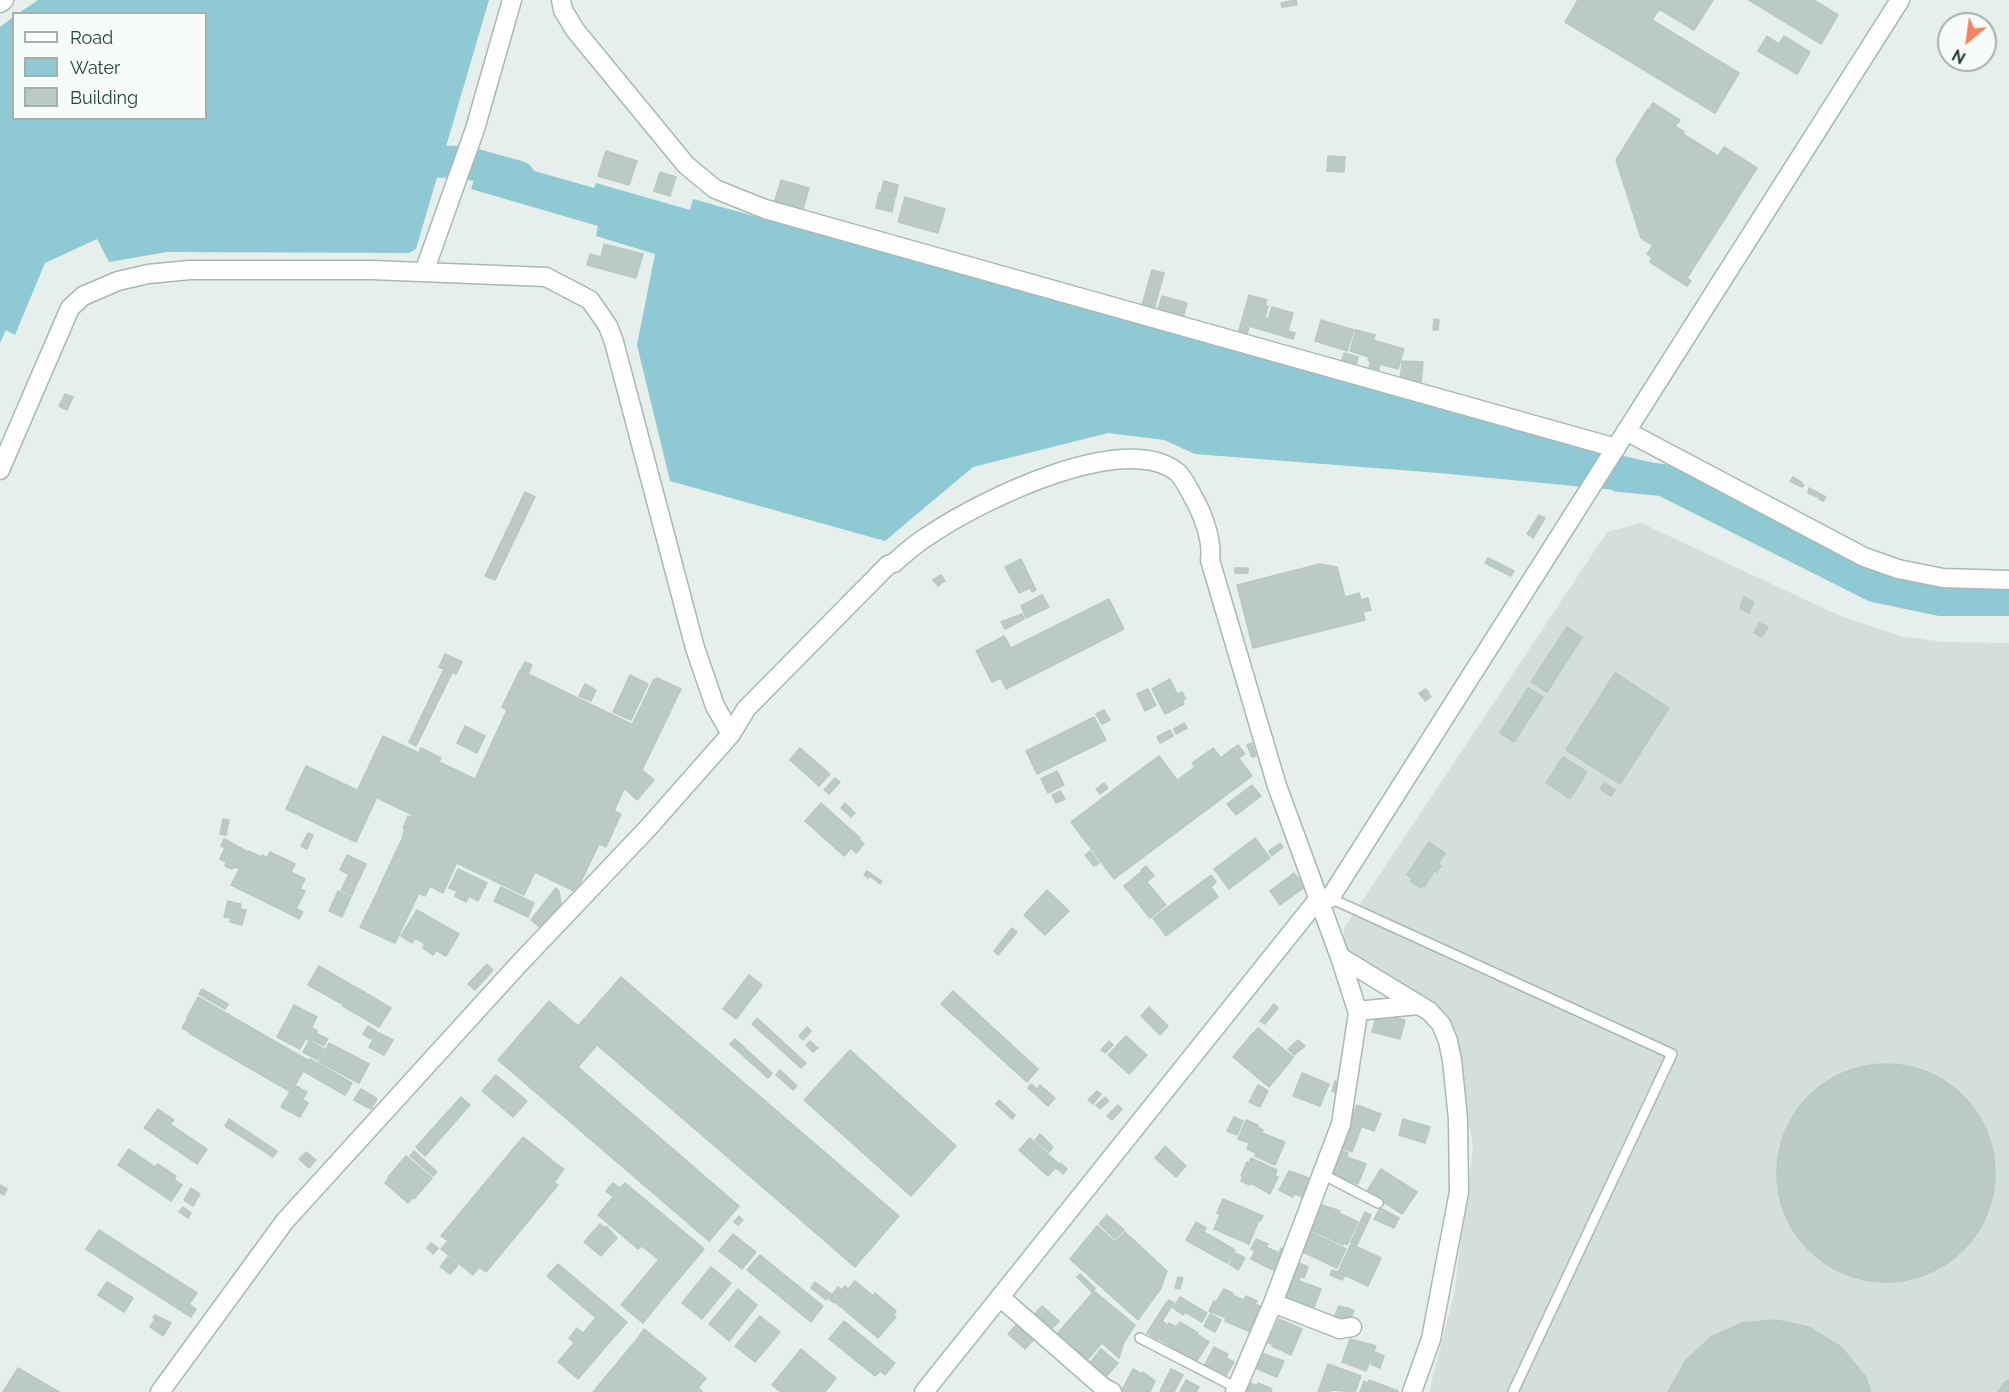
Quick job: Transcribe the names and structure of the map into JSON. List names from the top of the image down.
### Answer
{
  "legend": ["Road", "Water", "Building"],
  "north": "bottom left"
}
